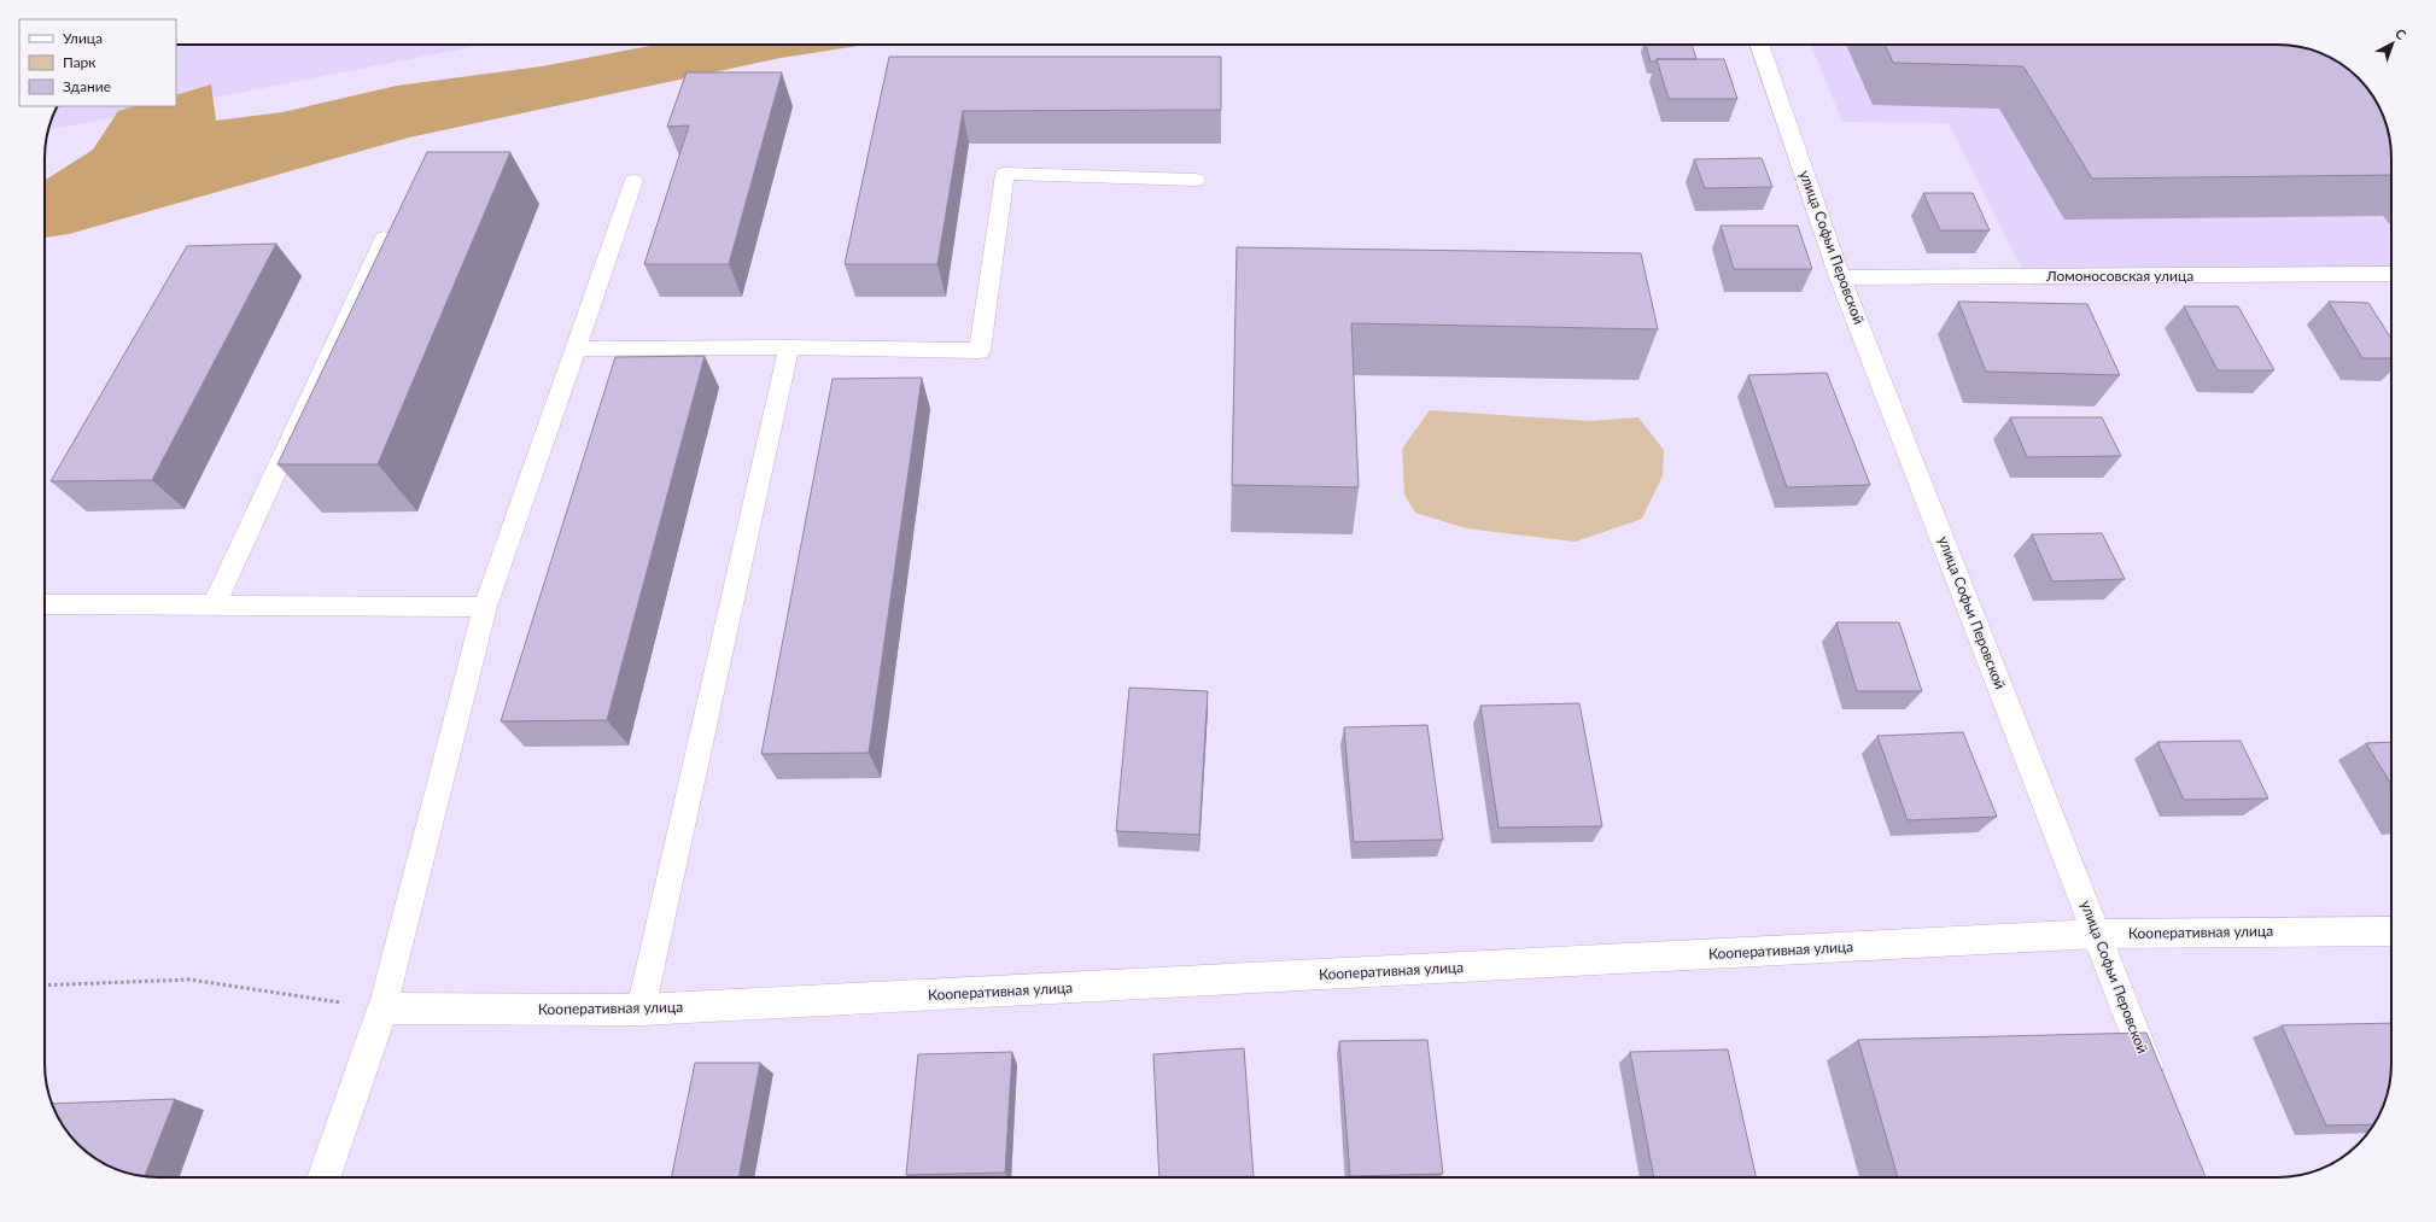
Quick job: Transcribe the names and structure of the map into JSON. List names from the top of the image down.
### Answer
{
  "streets": {
    "main road": ["улица Софьи Перовской", "Ломоносовская улица", "Кооперативная улица"]
  },
  "crossings": [
    ["улица Софьи Перовской", "Ломоносовская улица"],
    ["улица Софьи Перовской", "Кооперативная улица"]
  ],
  "legend": ["Улица", "Парк", "Здание"],
  "north": "top right"
}
